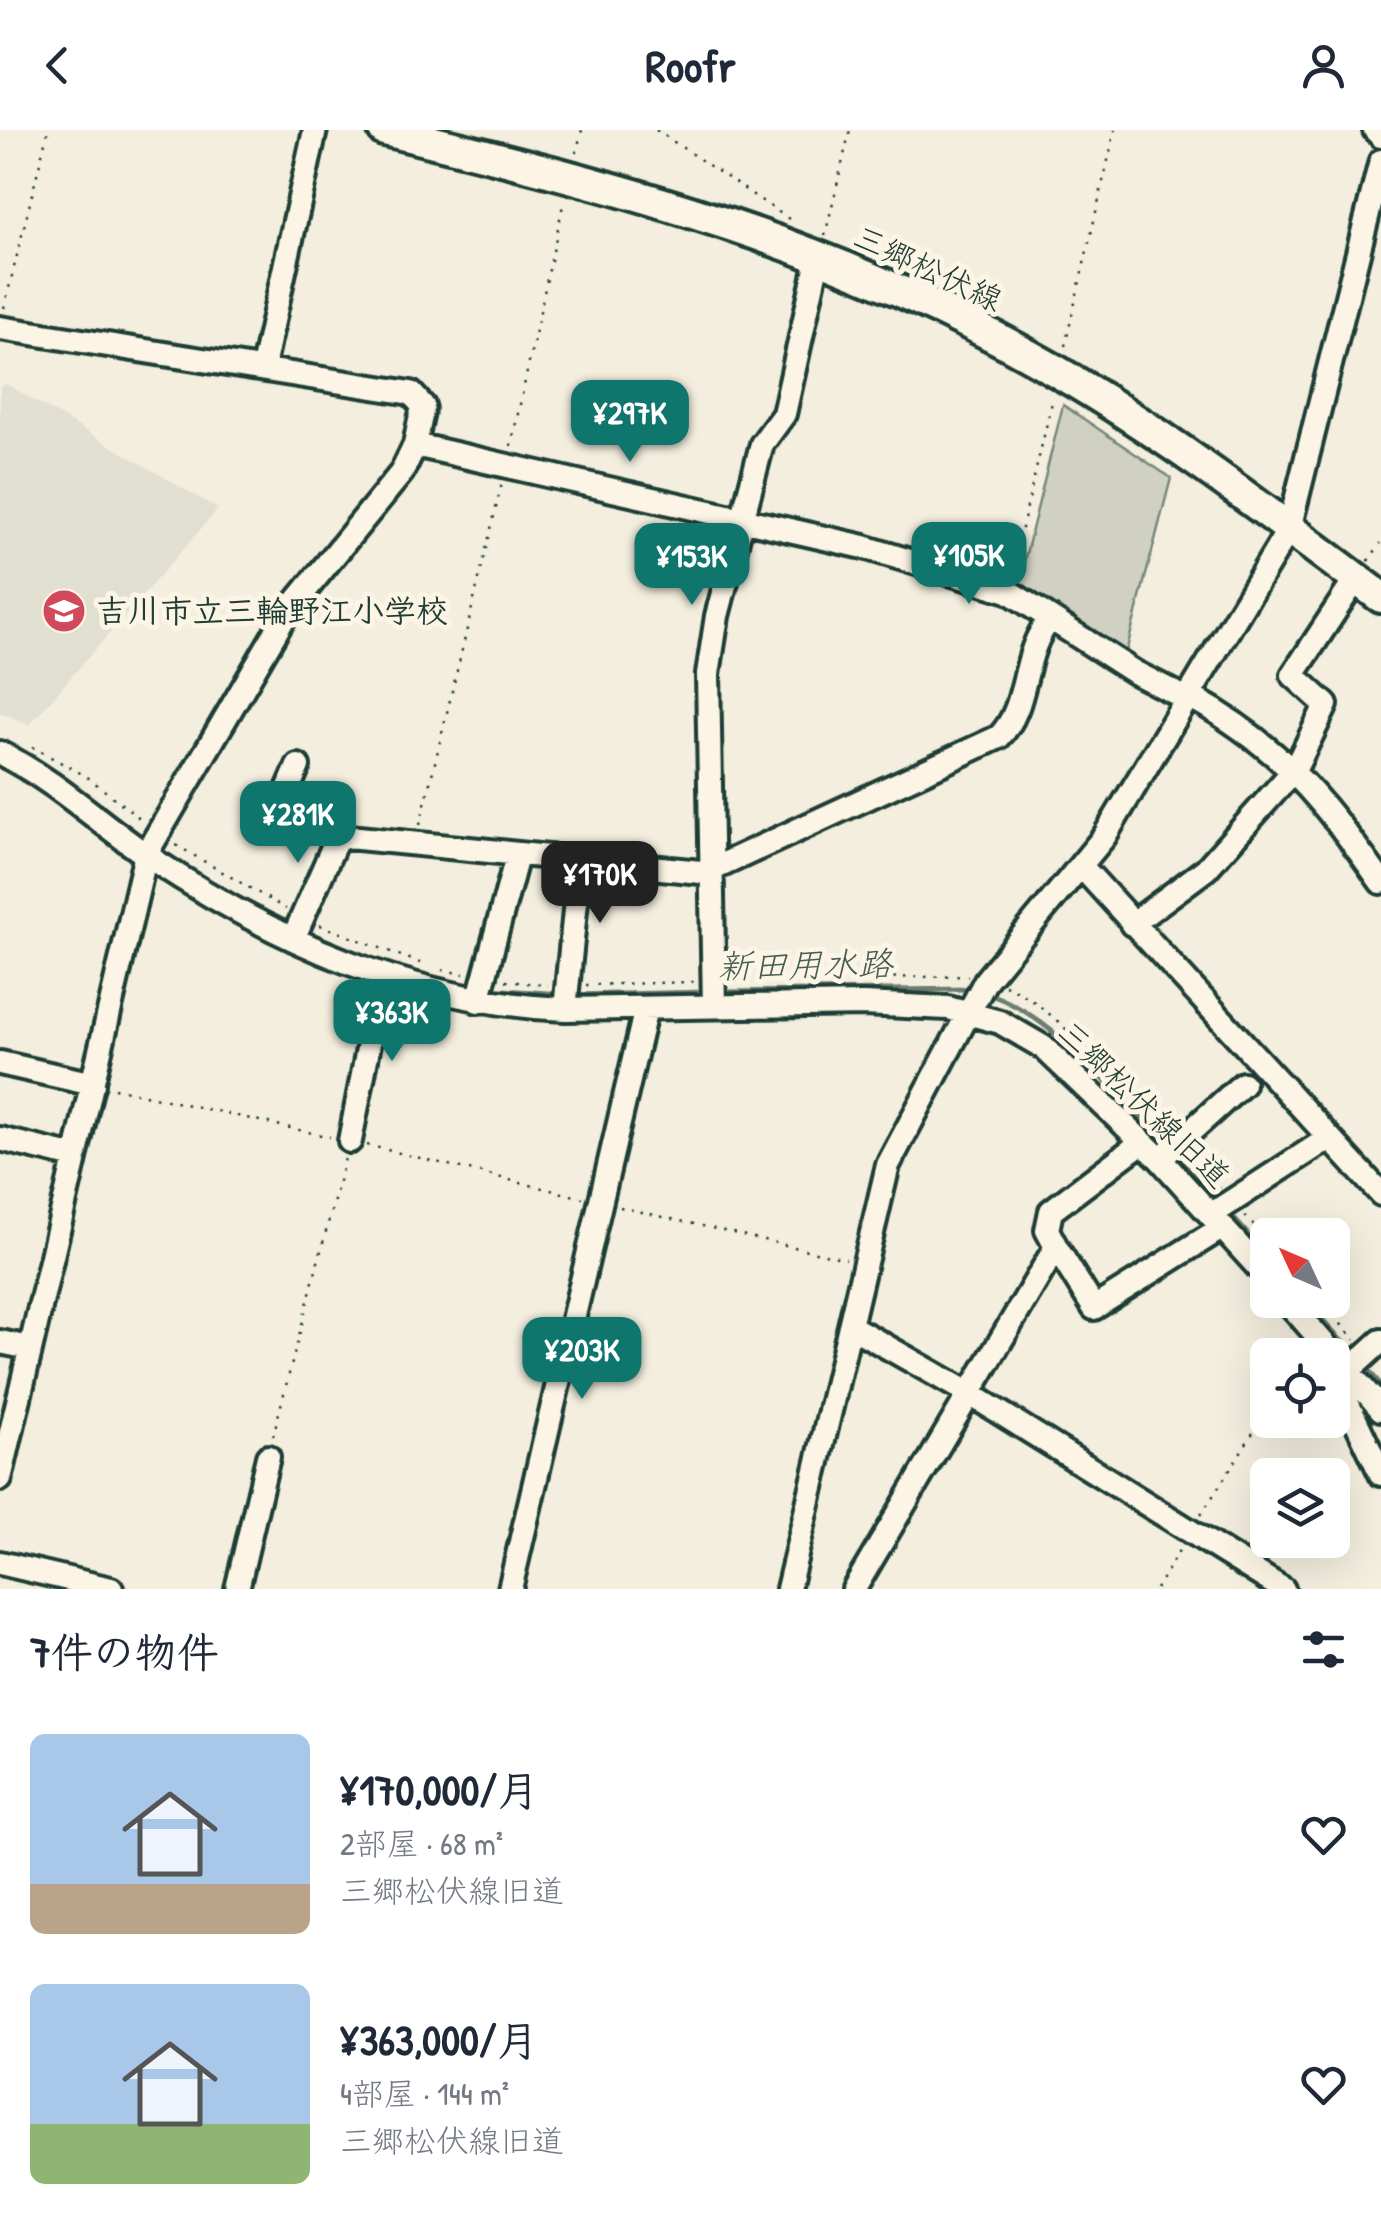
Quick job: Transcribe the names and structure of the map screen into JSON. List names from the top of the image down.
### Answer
{
  "streets": {
    "main road": ["三郷松伏線"],
    "street": ["三郷松伏線旧道"]
  },
  "water": ["新田用水路"],
  "places": {
    "school or university": ["吉川市立三輪野江小学校"]
  },
  "north": "top left",
  "page": {
    "header": "Roofr",
    "price": [
      "¥297K",
      "¥105K",
      "¥153K",
      "¥281K",
      "¥170K",
      "¥363K",
      "¥203K"
    ],
    "heading": "7件の物件",
    "list": [
      {
        "name": "¥170,000/月",
        "note": "2部屋 · 68 m² · 三郷松伏線旧道"
      },
      {
        "name": "¥363,000/月",
        "note": "4部屋 · 144 m² · 三郷松伏線旧道"
      }
    ]
  }
}
